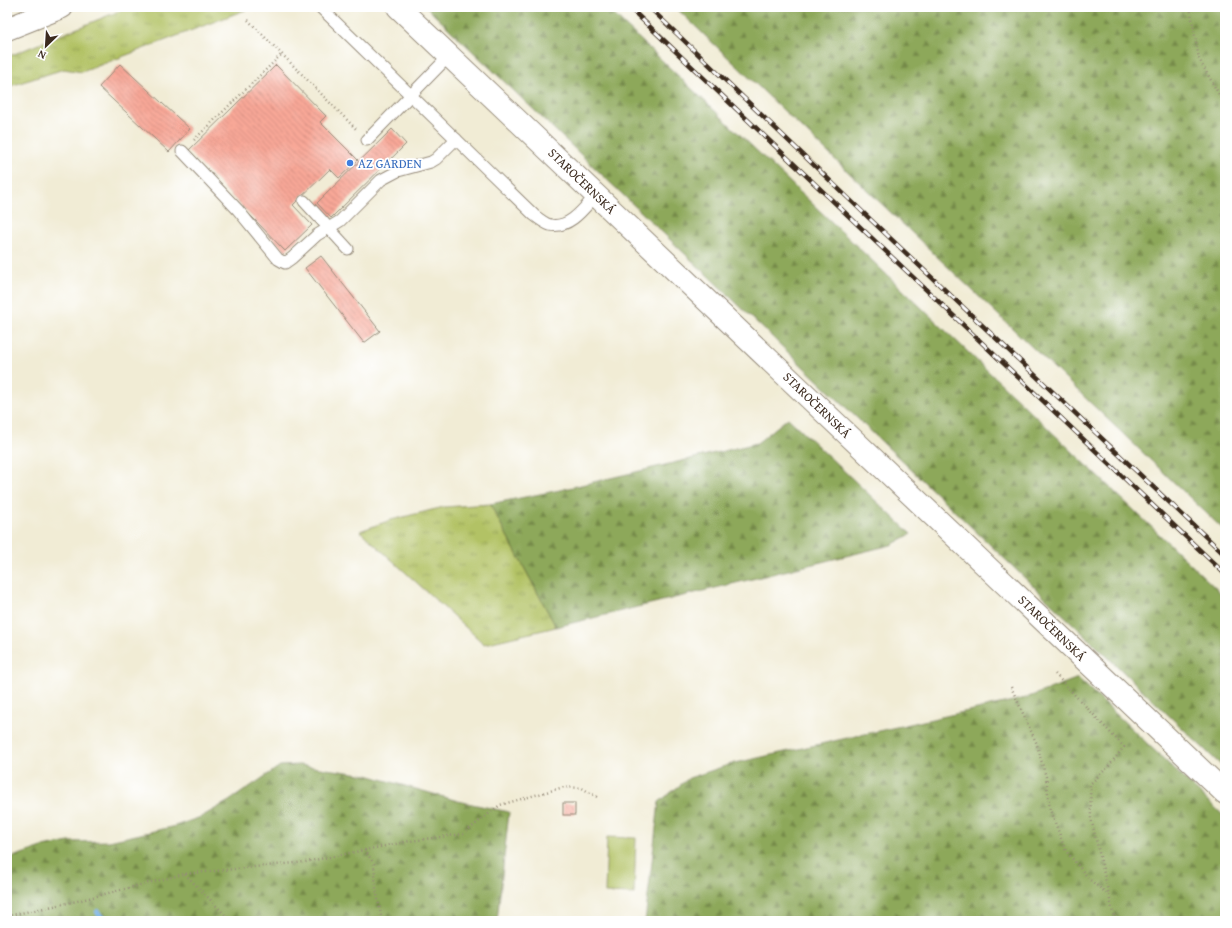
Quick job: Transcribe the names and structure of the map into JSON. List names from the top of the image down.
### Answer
{
  "streets": {
    "main road": ["STAROČERNSKÁ"]
  },
  "places": ["AZ GARDEN"],
  "north": "bottom left"
}
